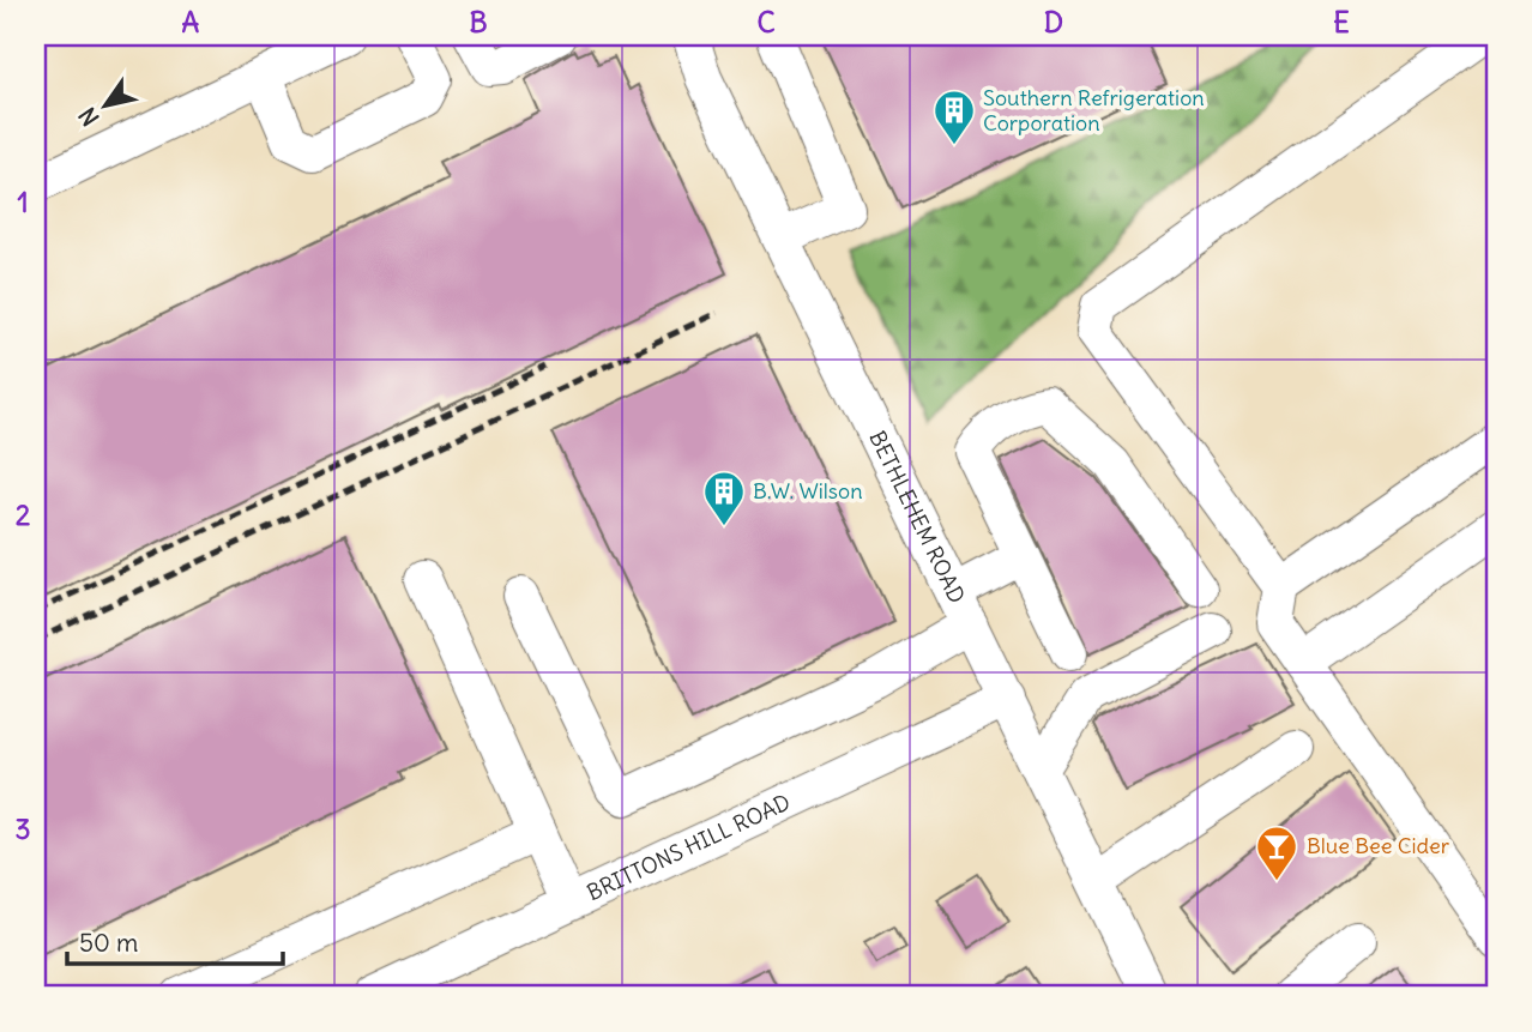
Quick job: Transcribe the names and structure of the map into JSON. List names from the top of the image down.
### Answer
{
  "streets": {
    "street": ["BETHLEHEM ROAD", "BRITTONS HILL ROAD"]
  },
  "crossings": [
    ["BETHLEHEM ROAD", "BRITTONS HILL ROAD"]
  ],
  "places": {
    "building": ["Southern Refrigeration Corporation", "B.W. Wilson"],
    "bar": ["Blue Bee Cider"]
  },
  "scale_bar": "50 m",
  "north": "bottom left",
  "grid": {
    "columns": [
      "A",
      "B",
      "C",
      "D",
      "E"
    ],
    "rows": ["1", "2", "3"]
  }
}
